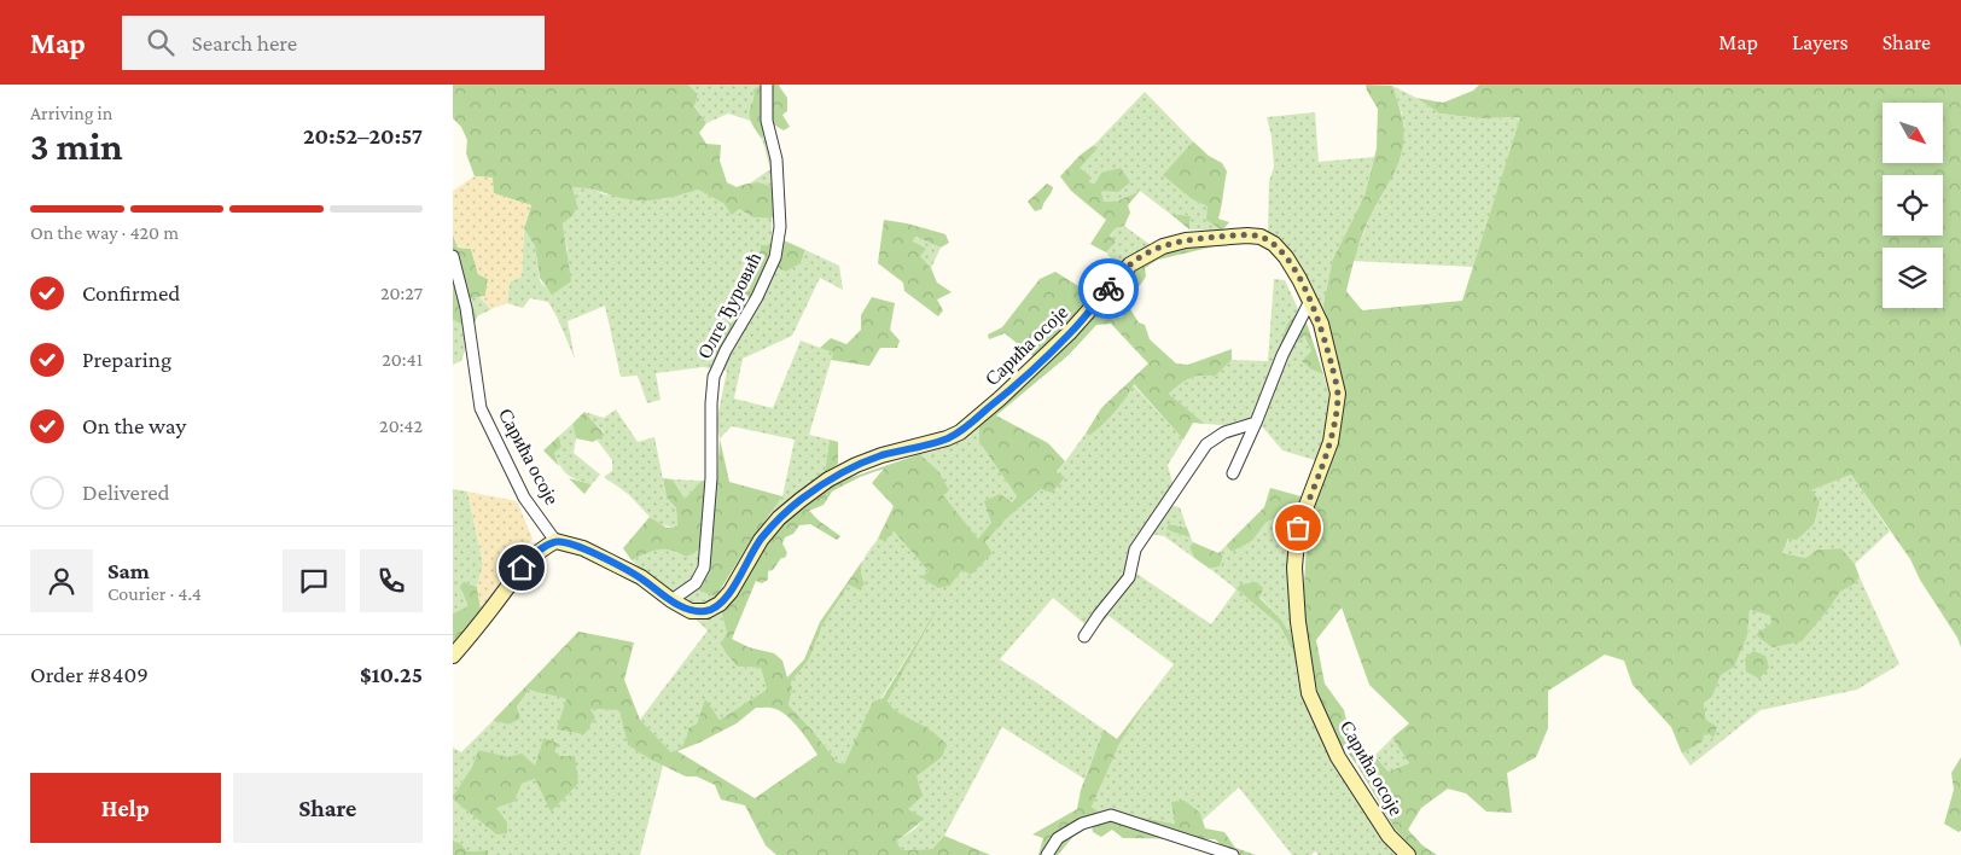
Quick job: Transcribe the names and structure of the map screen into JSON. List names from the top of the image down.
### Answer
{
  "streets": {
    "street": ["Олге Ђуровић", "Сарића осоје"]
  },
  "crossings": [
    ["Олге Ђуровић", "Сарића осоје"]
  ],
  "north": "bottom right",
  "page": {
    "header": "Map",
    "search": "Search here",
    "nav": ["Map", "Layers", "Share"],
    "heading": ["3 min", "Arriving in", "20:52–20:57"],
    "panel": [
      "Sam",
      "Courier · 4.4",
      "Order #8409",
      "$10.25"
    ],
    "bar": "On the way · 420 m",
    "list": [
      ["Confirmed", "20:27"],
      ["Preparing", "20:41"],
      ["On the way", "20:42"],
      "Delivered"
    ],
    "buttons": ["Help", "Share"]
  }
}
